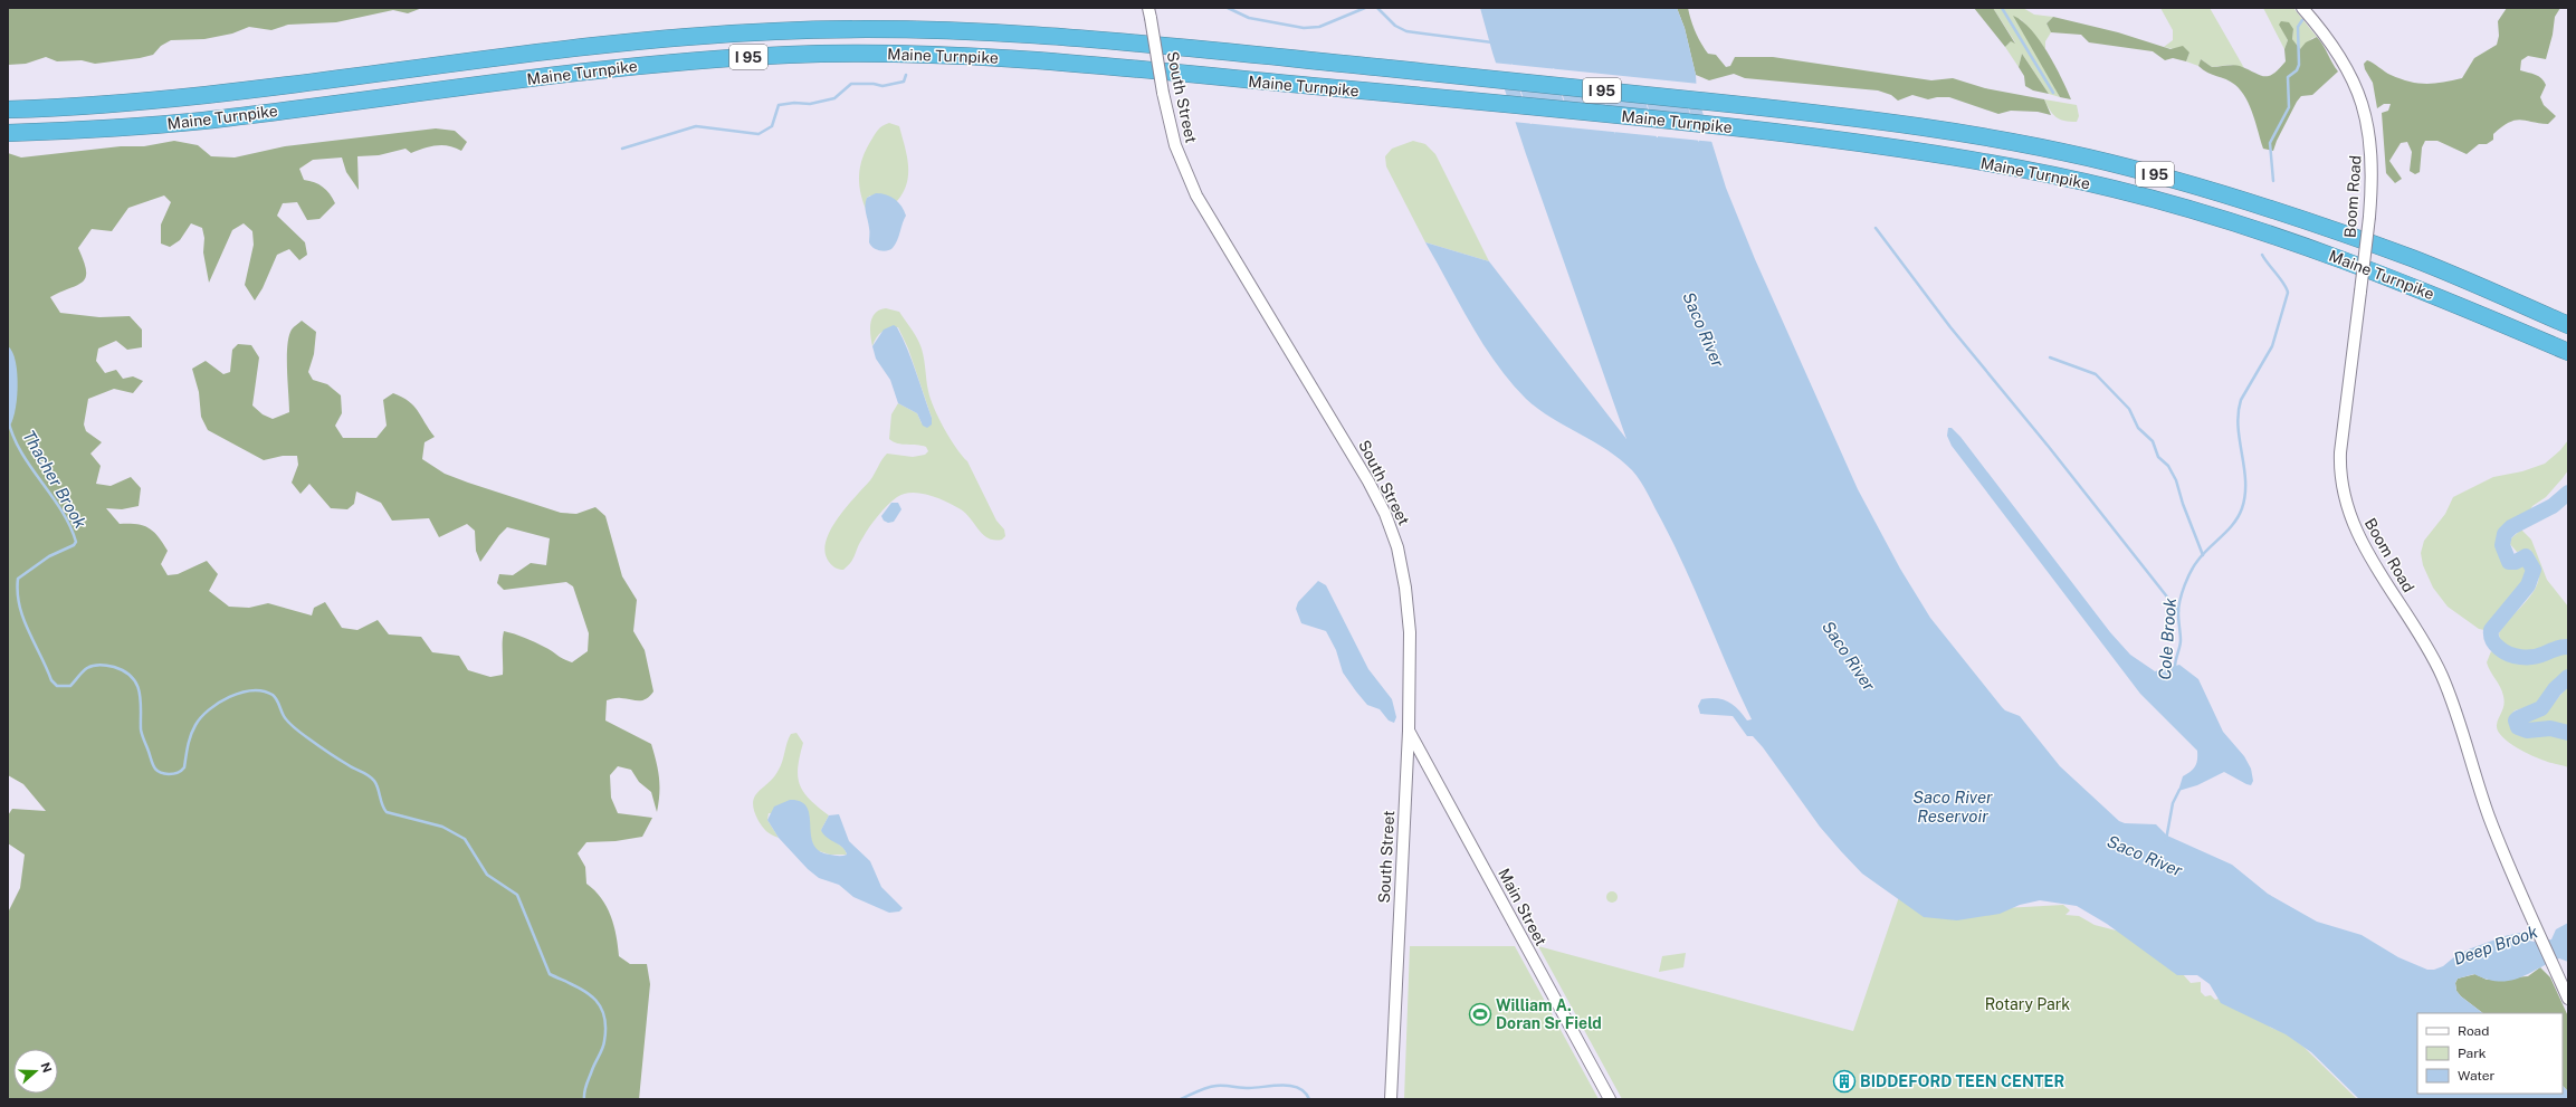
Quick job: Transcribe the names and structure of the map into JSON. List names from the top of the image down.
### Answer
{
  "streets": {
    "highway": ["Maine Turnpike", "I 95"],
    "street": ["South Street", "Boom Road", "Main Street"]
  },
  "crossings": [
    ["South Street", "Main Street"]
  ],
  "water": [
    "Saco River",
    "Thacher Brook",
    "Cole Brook",
    "Saco River Reservoir",
    "Deep Brook"
  ],
  "parks": ["Rotary Park"],
  "places": {
    "sports": ["William A. Doran Sr Field"],
    "building": ["BIDDEFORD TEEN CENTER"]
  },
  "legend": ["Road", "Park", "Water"],
  "north": "right"
}
